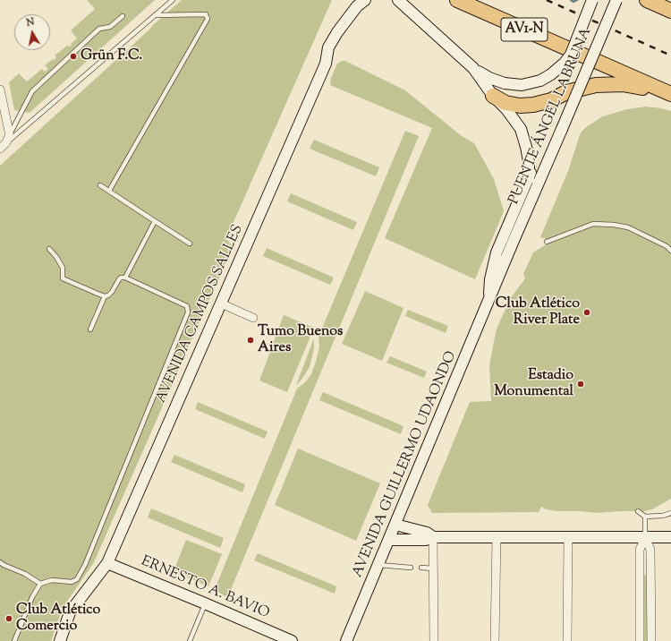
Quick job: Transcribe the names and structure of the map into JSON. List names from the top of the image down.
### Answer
{
  "streets": {
    "highway": ["AV1-N"],
    "main road": [
      "PUENTE ÁNGEL LABRUNA",
      "AVENIDA CAMPOS SALLES",
      "AVENIDA GUILLERMO UDAONDO",
      "ERNESTO A. BAVIO"
    ]
  },
  "crossings": [
    ["PUENTE ÁNGEL LABRUNA", "AVENIDA GUILLERMO UDAONDO"],
    ["AVENIDA CAMPOS SALLES", "ERNESTO A. BAVIO"]
  ],
  "places": [
    "Grün F.C.",
    "Club Atlético River Plate",
    "Tumo Buenos Aires",
    "Estadio Monumental",
    "Club Atlético Comercio"
  ],
  "north": "top"
}
